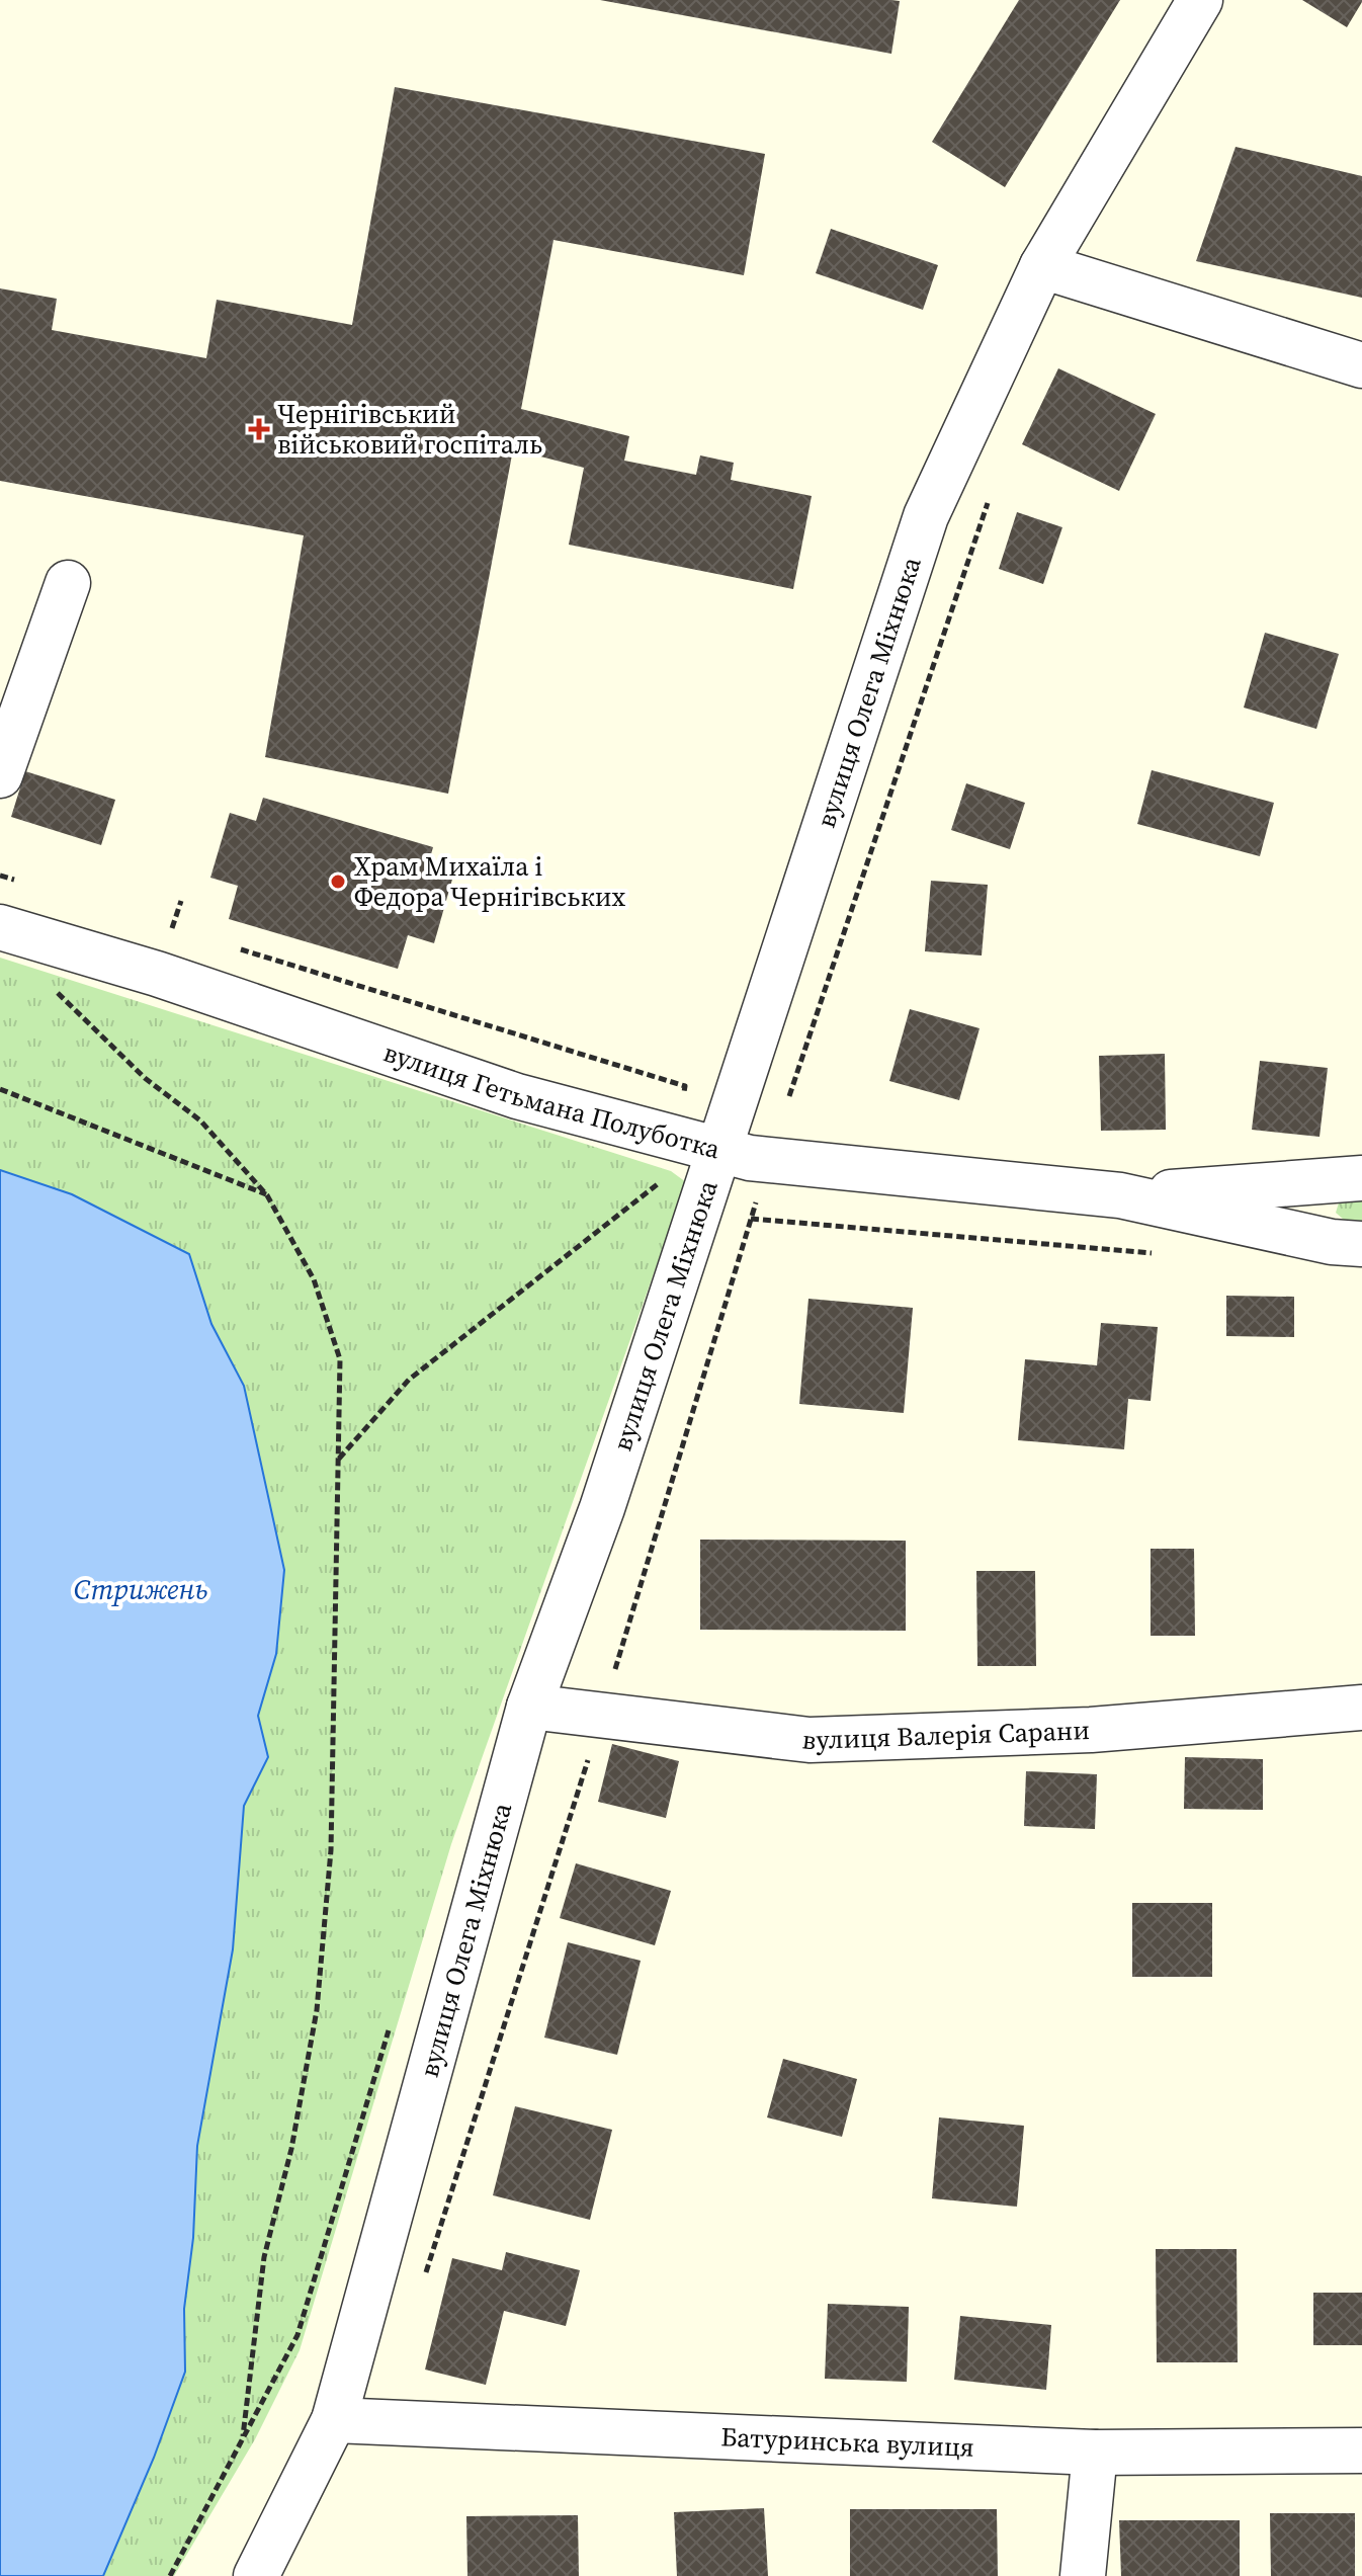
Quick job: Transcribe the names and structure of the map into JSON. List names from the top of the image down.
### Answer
{
  "streets": {
    "street": [
      "вулиця Олега Міхнюка",
      "вулиця Гетьмана Полуботка",
      "вулиця Валерія Сарани",
      "Батуринська вулиця"
    ]
  },
  "crossings": [
    ["вулиця Олега Міхнюка", "вулиця Гетьмана Полуботка"],
    ["вулиця Олега Міхнюка", "вулиця Валерія Сарани"],
    ["вулиця Олега Міхнюка", "Батуринська вулиця"]
  ],
  "water": ["Стрижень"],
  "places": {
    "health": ["Чернігівський військовий госпіталь"],
    "other": ["Храм Михаїла і Федора Чернігівських"]
  }
}
